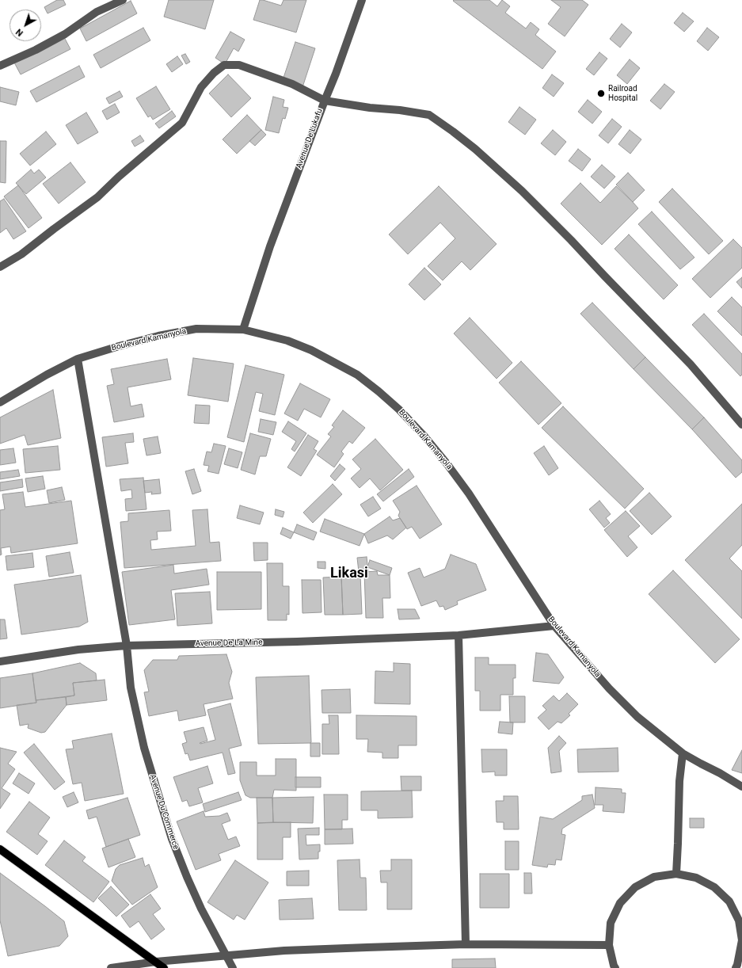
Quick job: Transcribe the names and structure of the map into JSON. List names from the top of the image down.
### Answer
{
  "streets": {
    "street": [
      "Avenue De Lukafu",
      "Boulevard Kamanyola",
      "Avenue De La Mine",
      "Avenue Du Commerce"
    ]
  },
  "crossings": [
    ["Avenue De Lukafu", "Boulevard Kamanyola"],
    ["Boulevard Kamanyola", "Avenue De La Mine"],
    ["Boulevard Kamanyola", "Avenue Du Commerce"],
    ["Avenue De La Mine", "Avenue Du Commerce"]
  ],
  "districts": ["Likasi"],
  "places": ["Railroad Hospital"],
  "north": "bottom left"
}
